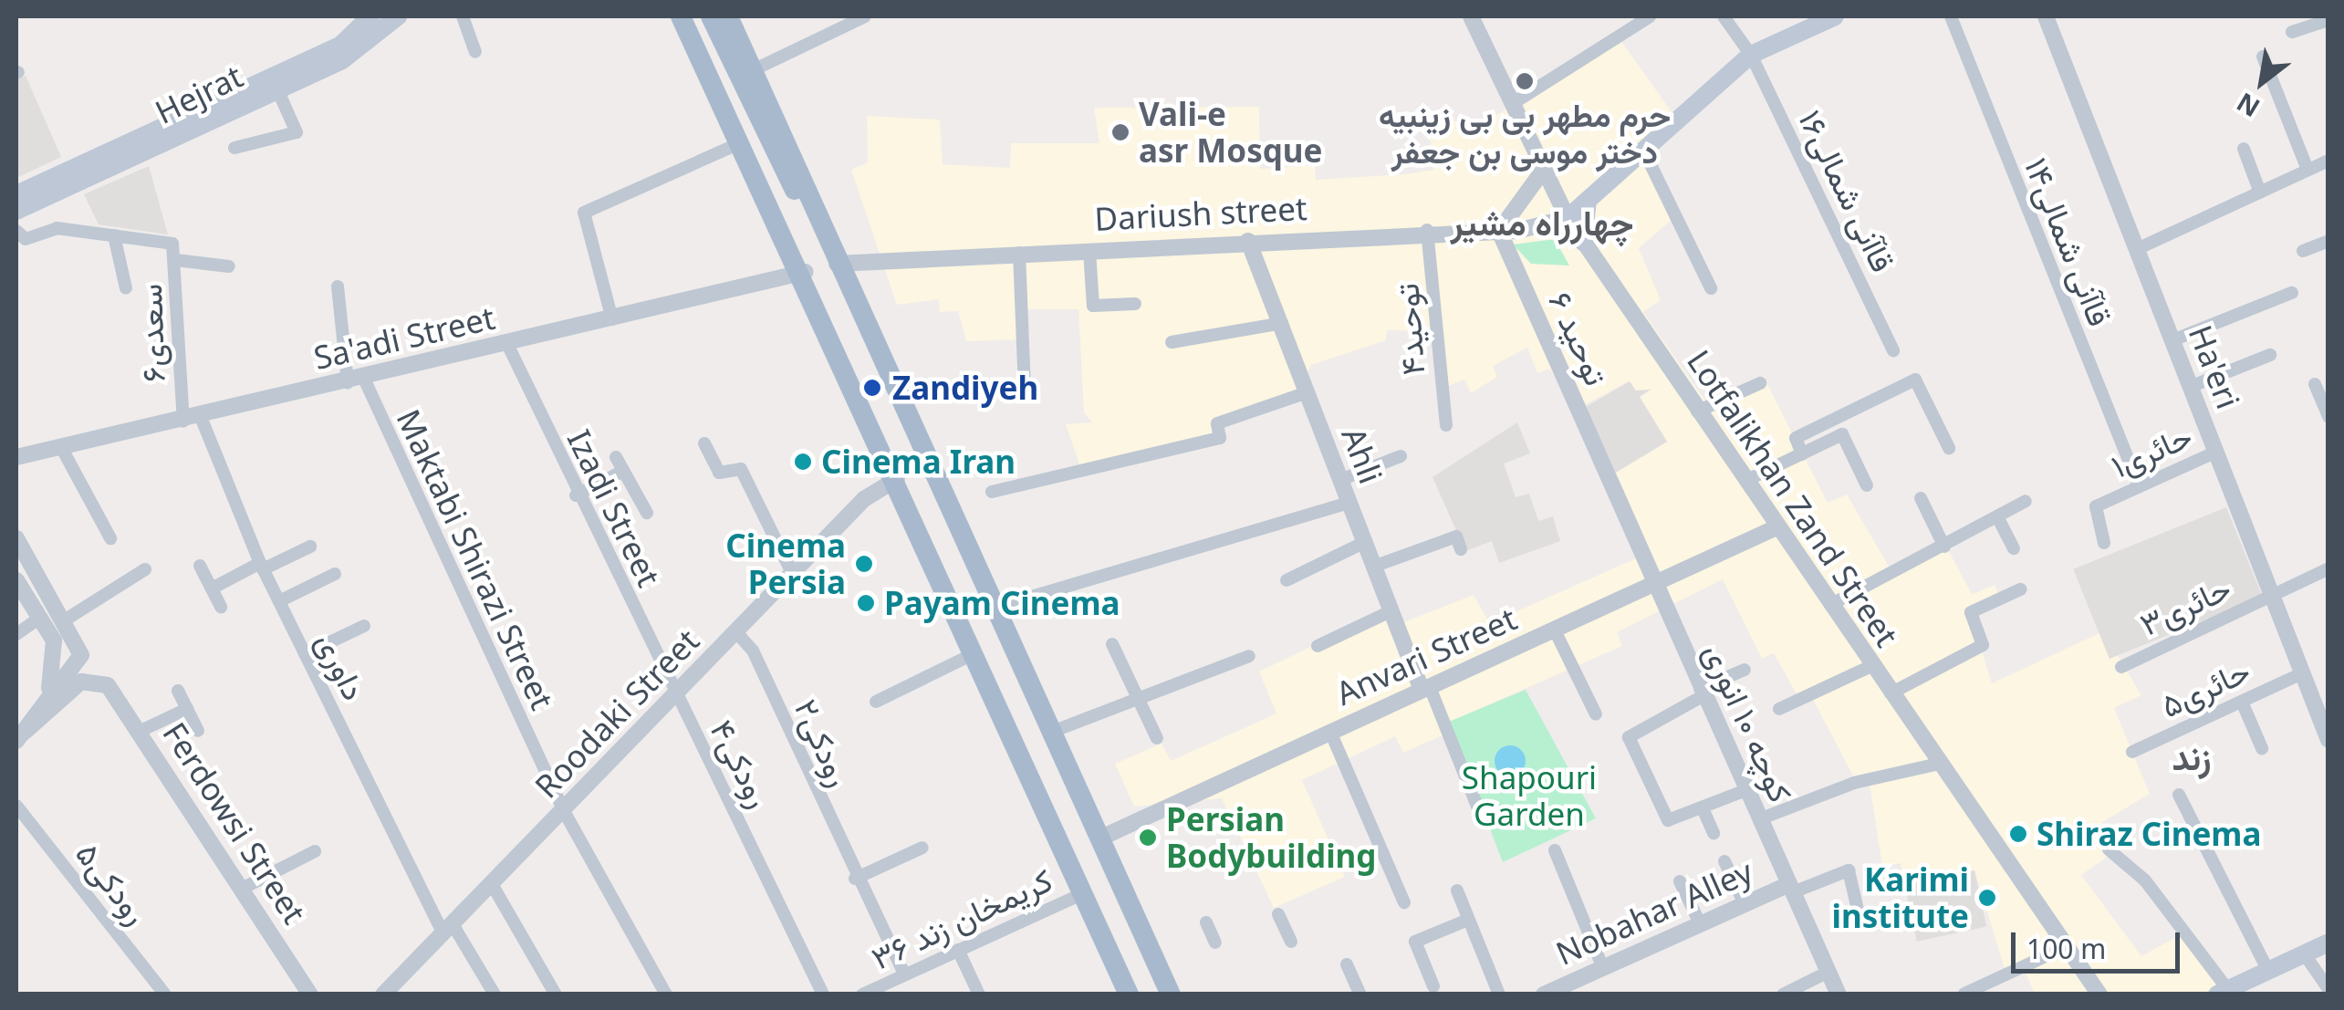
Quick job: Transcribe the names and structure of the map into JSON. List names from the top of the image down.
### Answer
{
  "streets": {
    "main road": ["Hejrat"],
    "street": [
      "قاآنی شمالی۱۶",
      "Dariush street",
      "قاآنی شمالی۱۴",
      "توحید۴",
      "سعدی۶",
      "Sa'adi Street",
      "۶ توحید",
      "Ha'eri",
      "حائری۱",
      "Ahli",
      "Lotfalikhan Zand Street",
      "Izadi Street",
      "Maktabi Shirazi Street",
      "حائری۳",
      "Anvari Street",
      "داوری",
      "حائری۵",
      "Roodaki Street",
      "کوچه ۱۰ انوری",
      "رودکی۲",
      "رودکی۴",
      "Ferdowsi Street",
      "رودکی۵",
      "Nobahar Alley",
      "کریمخان زند ۳۶"
    ]
  },
  "crossings": [
    ["Dariush street", "توحید۴"],
    ["Dariush street", "۶ توحید"],
    ["Dariush street", "Ahli"],
    ["Dariush street", "Lotfalikhan Zand Street"],
    ["قاآنی شمالی۱۴", "حائری۱"],
    ["سعدی۶", "Sa'adi Street"],
    ["Sa'adi Street", "Izadi Street"],
    ["Sa'adi Street", "Maktabi Shirazi Street"],
    ["Sa'adi Street", "داوری"],
    ["۶ توحید", "Anvari Street"],
    ["۶ توحید", "کوچه ۱۰ انوری"],
    ["Ha'eri", "حائری۱"],
    ["Ha'eri", "حائری۳"],
    ["Ha'eri", "حائری۵"],
    ["Ahli", "Anvari Street"],
    ["Lotfalikhan Zand Street", "Anvari Street"],
    ["Izadi Street", "Roodaki Street"],
    ["Izadi Street", "رودکی۴"],
    ["Maktabi Shirazi Street", "Roodaki Street"],
    ["Anvari Street", "کوچه ۱۰ انوری"],
    ["داوری", "Roodaki Street"],
    ["Roodaki Street", "رودکی۲"],
    ["Roodaki Street", "رودکی۴"],
    ["کوچه ۱۰ انوری", "Nobahar Alley"],
    ["رودکی۲", "کریمخان زند ۳۶"]
  ],
  "districts": ["چهارراه مشیر", "زند"],
  "parks": ["Shapouri Garden"],
  "places": [
    "حرم مطهر بی بی زینبیه دختر موسی بن جعفر",
    "Vali-e asr Mosque",
    "Zandiyeh",
    "Cinema Iran",
    "Cinema Persia",
    "Payam Cinema",
    "Shiraz Cinema",
    "Persian Bodybuilding",
    "Karimi institute"
  ],
  "scale_bar": "100 m",
  "north": "bottom left"
}
